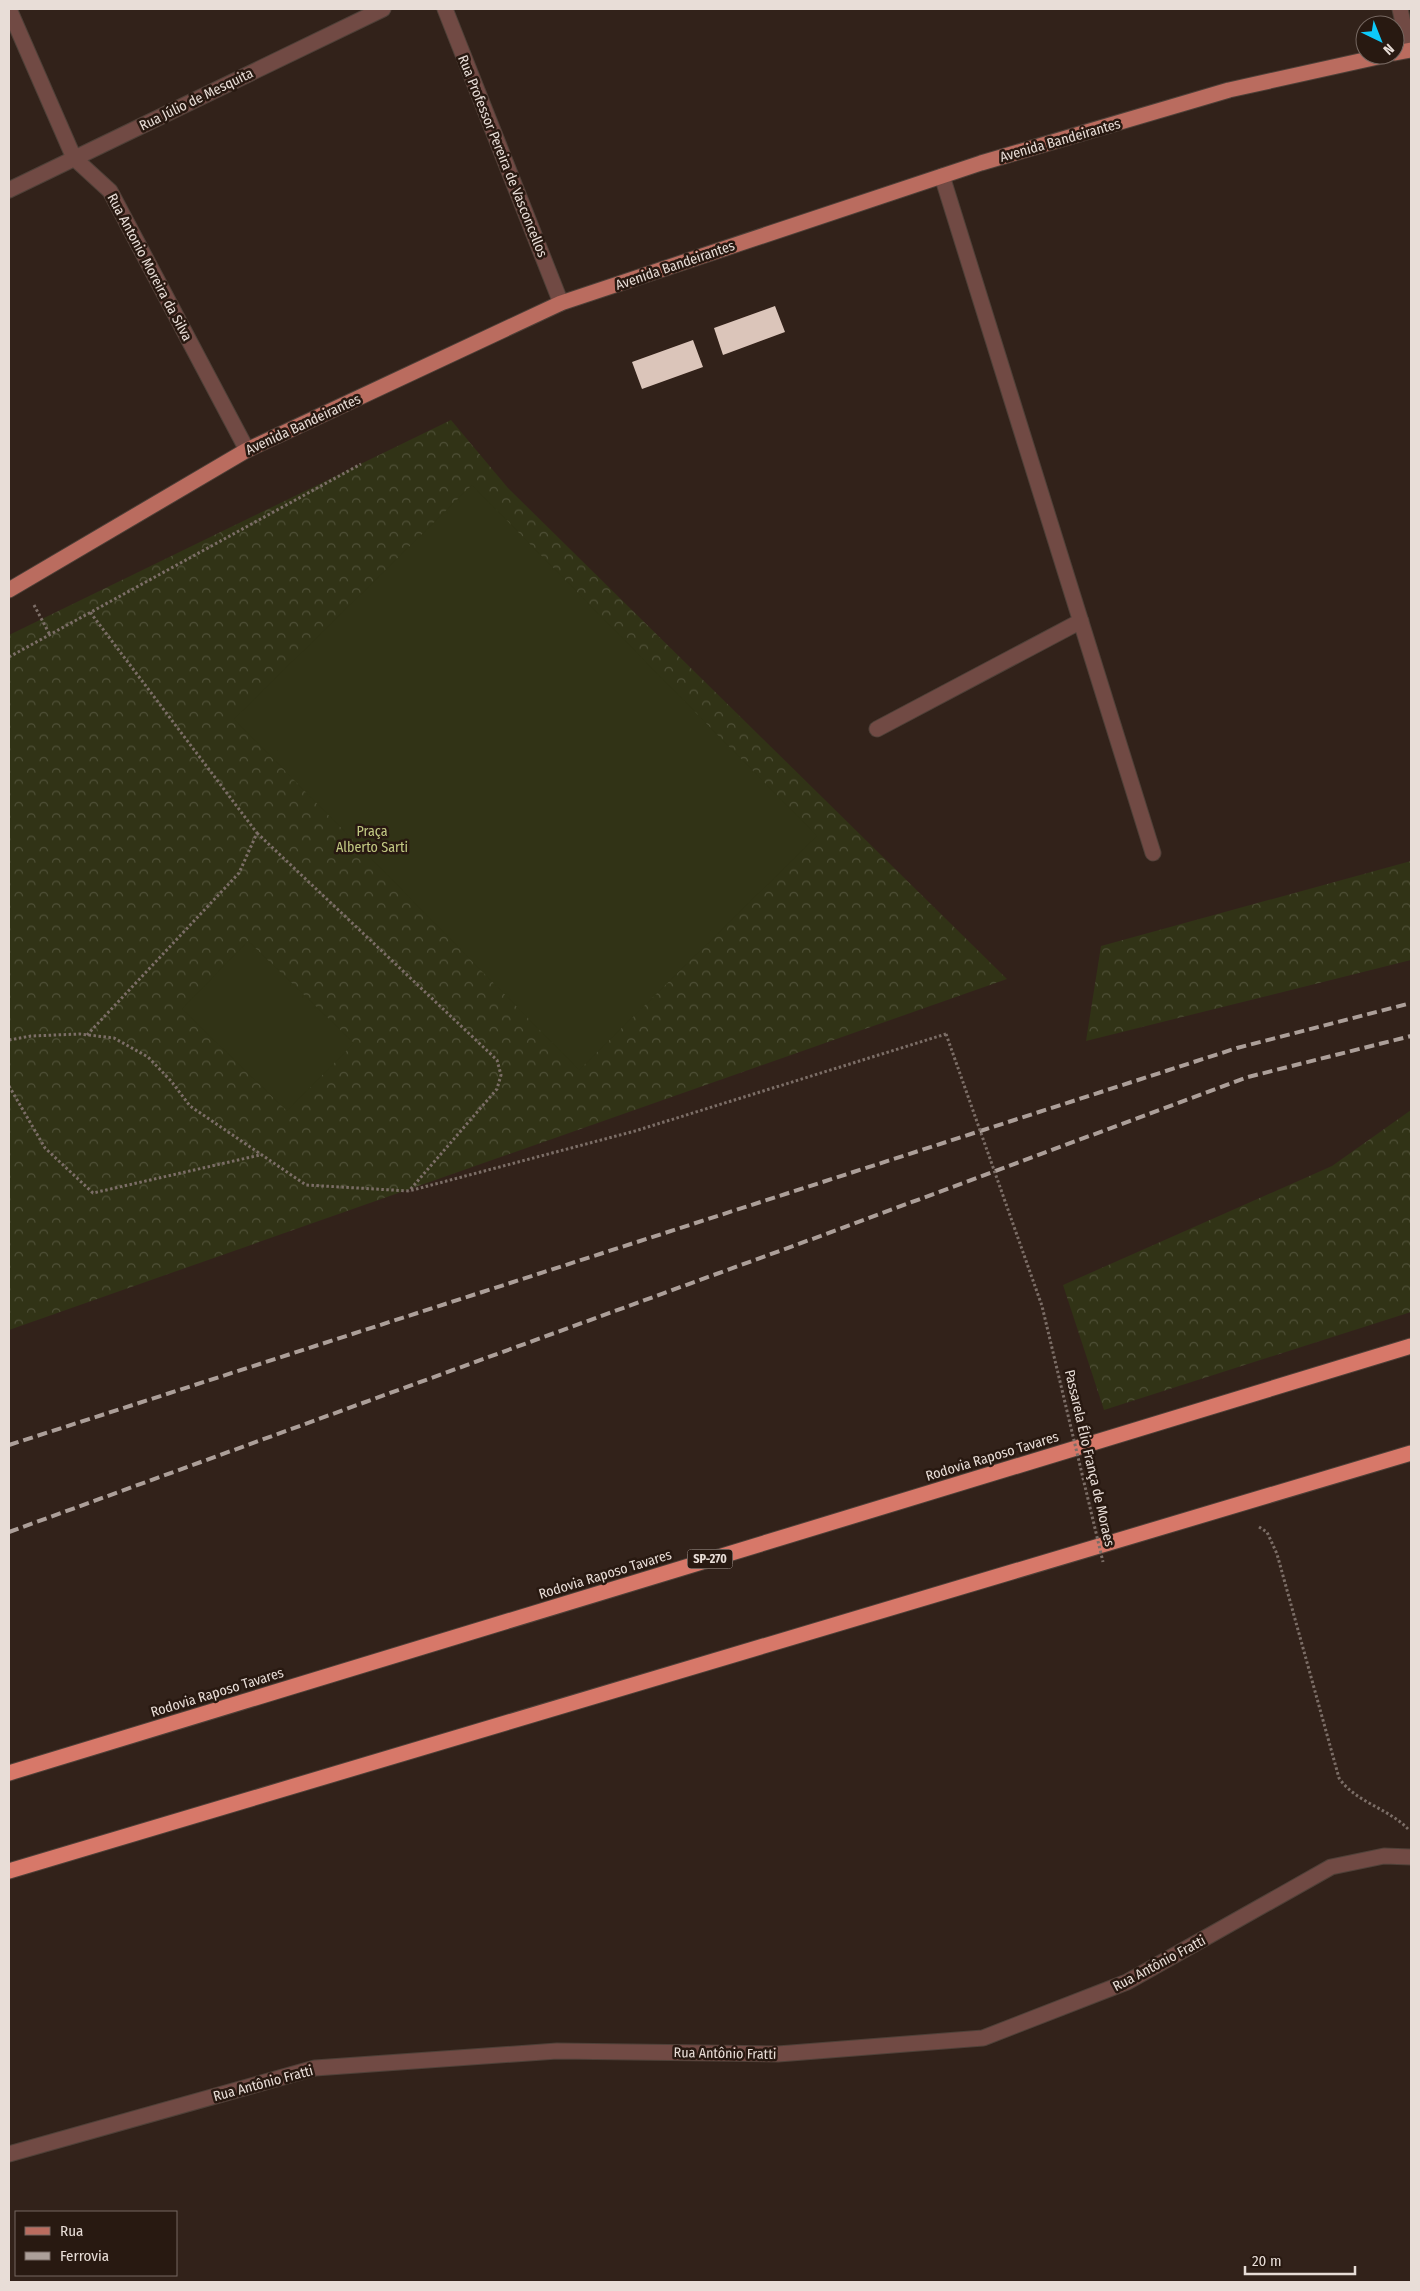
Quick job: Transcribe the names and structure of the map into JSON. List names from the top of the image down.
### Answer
{
  "streets": {
    "highway": ["Rodovia Raposo Tavares", "SP-270"],
    "main road": ["Avenida Bandeirantes"],
    "street": [
      "Rua Júlio de Mesquita",
      "Rua Professor Pereira de Vasconcellos",
      "Rua Antonio Moreira da Silva",
      "Rua Antônio Fratti"
    ],
    "path": ["Passarela Élio França de Moraes"]
  },
  "crossings": [
    ["Rua Júlio de Mesquita", "Rua Antonio Moreira da Silva"],
    ["Avenida Bandeirantes", "Rua Professor Pereira de Vasconcellos"],
    ["Avenida Bandeirantes", "Rua Antonio Moreira da Silva"]
  ],
  "parks": ["Praça Alberto Sarti"],
  "legend": ["Rua", "Ferrovia"],
  "scale_bar": "20 m",
  "north": "bottom right"
}
